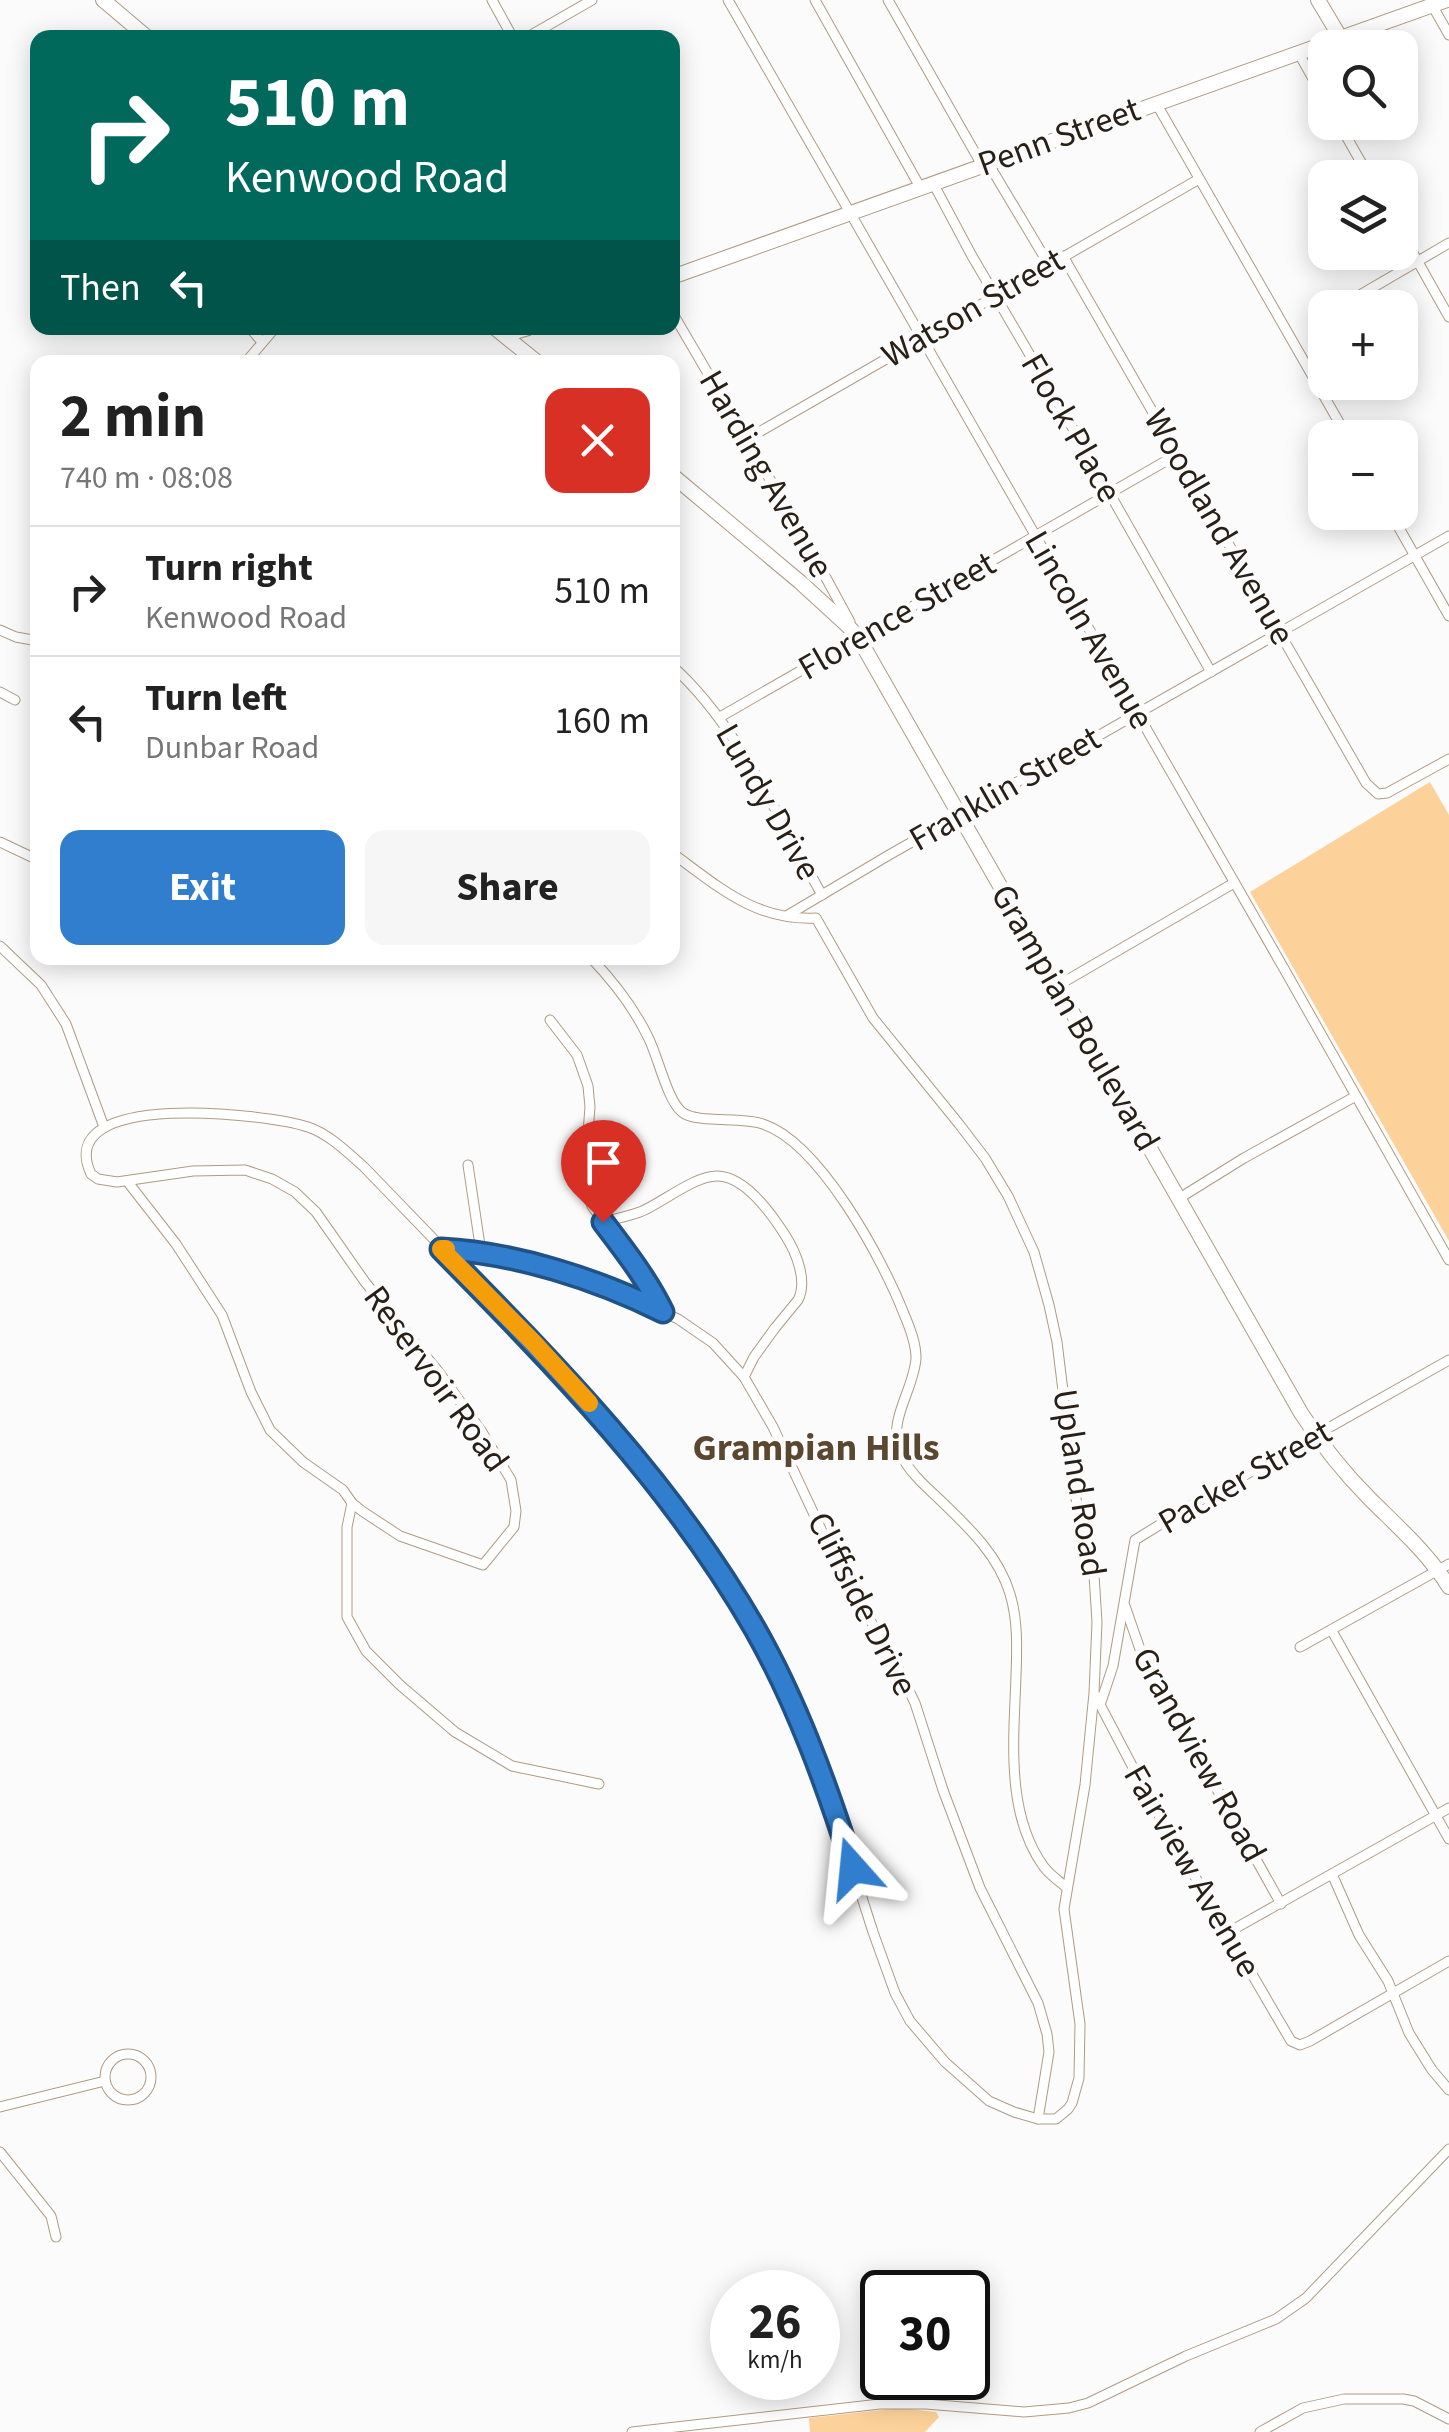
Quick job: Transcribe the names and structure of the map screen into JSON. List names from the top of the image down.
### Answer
{
  "streets": {
    "street": [
      "Penn Street",
      "Watson Street",
      "Flock Place",
      "Harding Avenue",
      "Woodland Avenue",
      "Florence Street",
      "Lincoln Avenue",
      "Franklin Street",
      "Lundy Drive",
      "Grampian Boulevard",
      "Reservoir Road",
      "Packer Street",
      "Upland Road",
      "Cliffside Drive",
      "Grandview Road",
      "Fairview Avenue"
    ]
  },
  "crossings": [
    ["Penn Street", "Flock Place"],
    ["Penn Street", "Lincoln Avenue"],
    ["Watson Street", "Flock Place"],
    ["Watson Street", "Harding Avenue"],
    ["Watson Street", "Woodland Avenue"],
    ["Watson Street", "Lincoln Avenue"],
    ["Flock Place", "Florence Street"],
    ["Flock Place", "Franklin Street"],
    ["Harding Avenue", "Florence Street"],
    ["Harding Avenue", "Grampian Boulevard"],
    ["Woodland Avenue", "Florence Street"],
    ["Woodland Avenue", "Franklin Street"],
    ["Florence Street", "Lincoln Avenue"],
    ["Florence Street", "Lundy Drive"],
    ["Florence Street", "Grampian Boulevard"],
    ["Lincoln Avenue", "Franklin Street"],
    ["Franklin Street", "Lundy Drive"],
    ["Franklin Street", "Grampian Boulevard"],
    ["Grampian Boulevard", "Packer Street"],
    ["Packer Street", "Grandview Road"],
    ["Packer Street", "Fairview Avenue"],
    ["Upland Road", "Cliffside Drive"],
    ["Upland Road", "Fairview Avenue"]
  ],
  "districts": ["Grampian Hills"],
  "page": {
    "map_buttons": ["+", "−"],
    "turn": ["510 m", "Kenwood Road"],
    "then": "Then",
    "heading": ["2 min", "740 m · 08:08"],
    "list": [
      {
        "name": "Turn right",
        "note": "Kenwood Road",
        "value": "510 m"
      },
      {
        "name": "Turn left",
        "note": "Dunbar Road",
        "value": "160 m"
      }
    ],
    "buttons": ["Exit", "Share"],
    "speed": "26 km/h",
    "limit": "30"
  }
}
